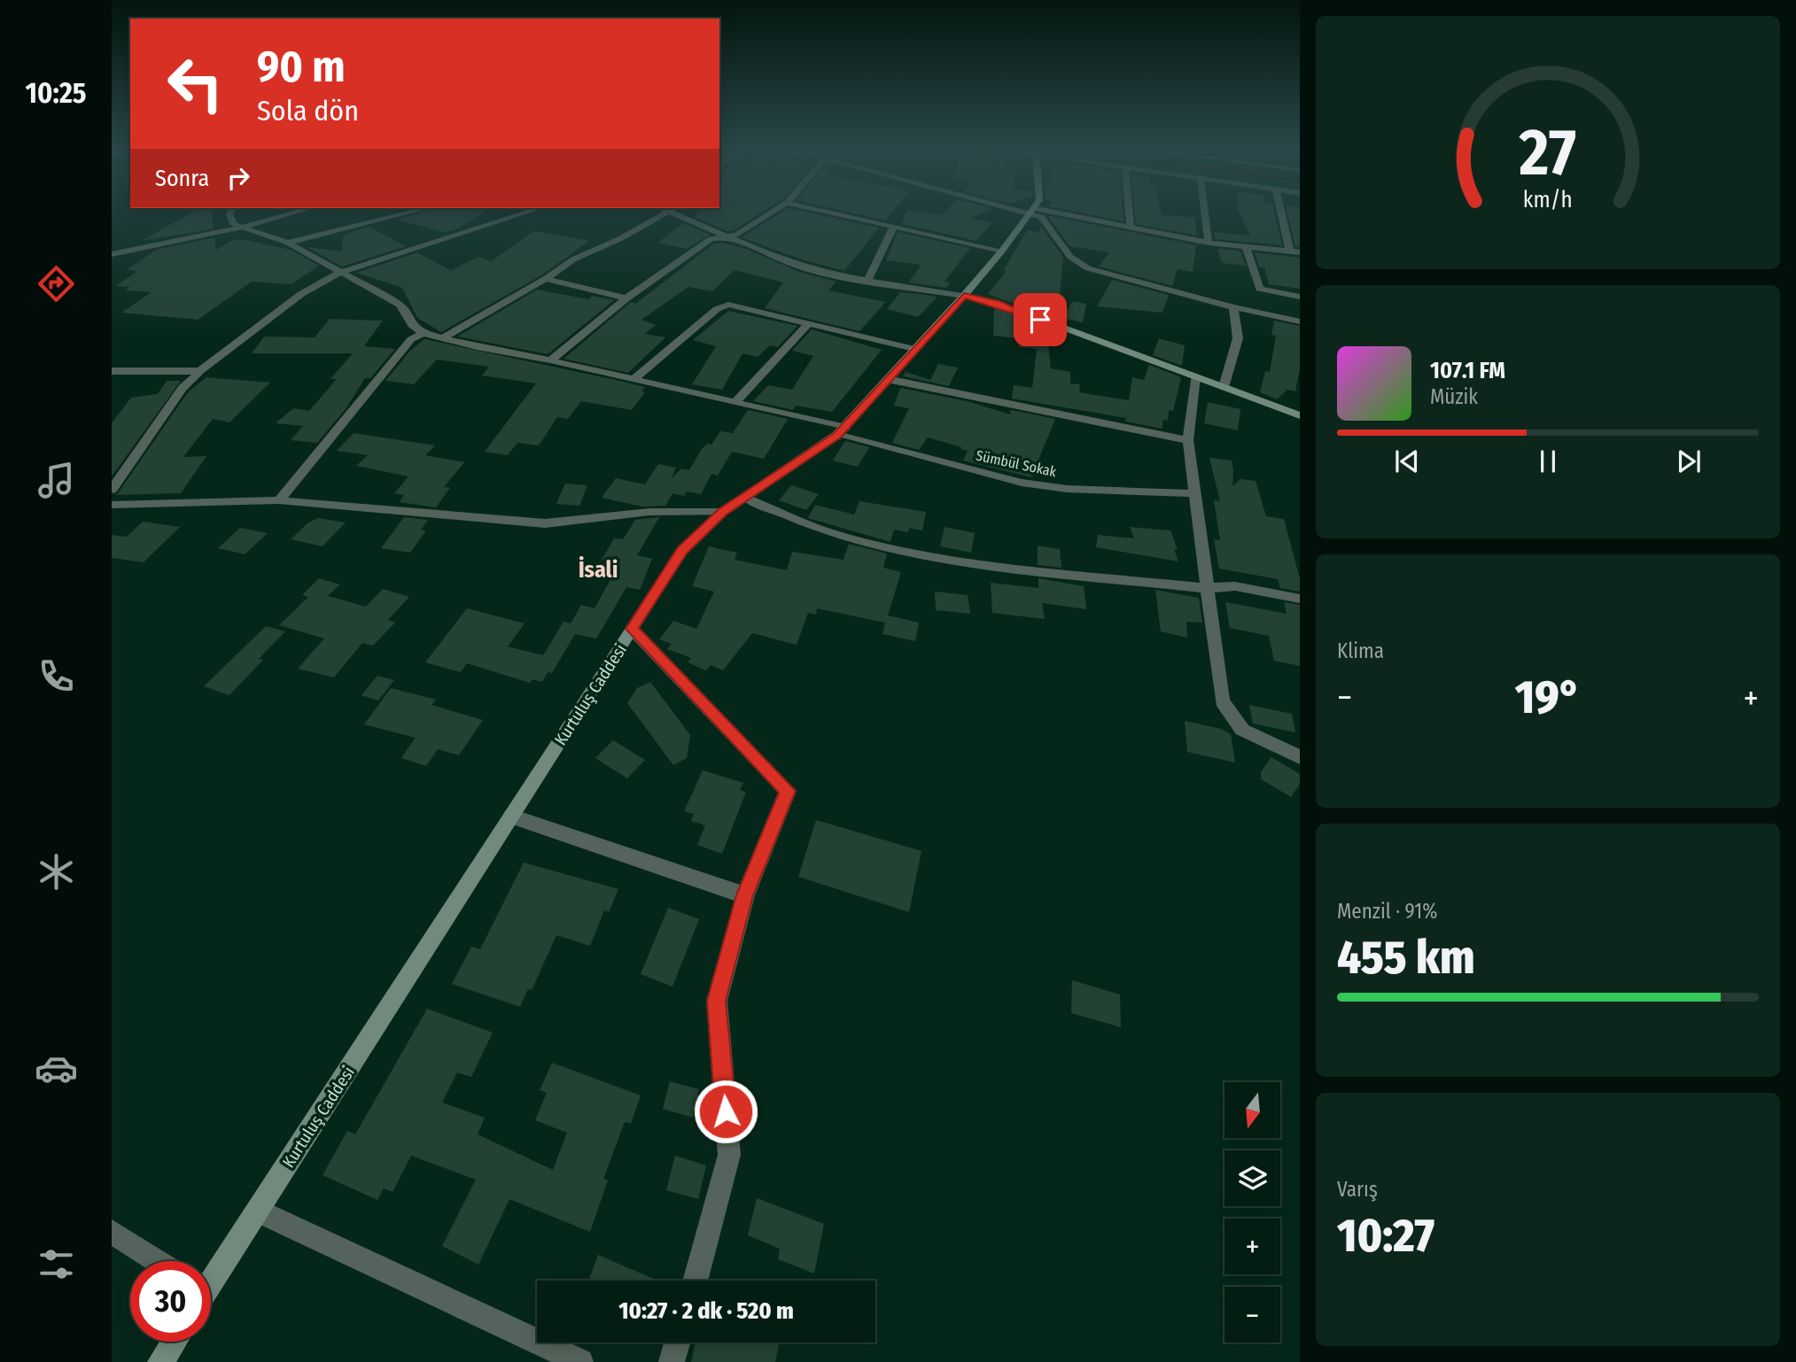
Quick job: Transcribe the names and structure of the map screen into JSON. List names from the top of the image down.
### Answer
{
  "streets": {
    "main road": ["Kurtuluş Caddesi"],
    "street": ["Sümbül Sokak"]
  },
  "crossings": [
    ["Sümbül Sokak", "Kurtuluş Caddesi"]
  ],
  "districts": ["İsali"],
  "north": "bottom",
  "page": {
    "tabs": "10:25",
    "turn": ["90 m", "Sola dön"],
    "then": "Sonra",
    "song": ["107.1 FM", "Müzik"],
    "tile": [
      "Klima",
      ["Menzil · 91%", "455 km"],
      ["Varış", "10:27"]
    ],
    "heat": ["−", "19°", "+"],
    "map_buttons": ["+", "−"],
    "limit": "30",
    "trip": "10:27 · 2 dk · 520 m",
    "gauge": ["27", "km/h"]
  }
}
